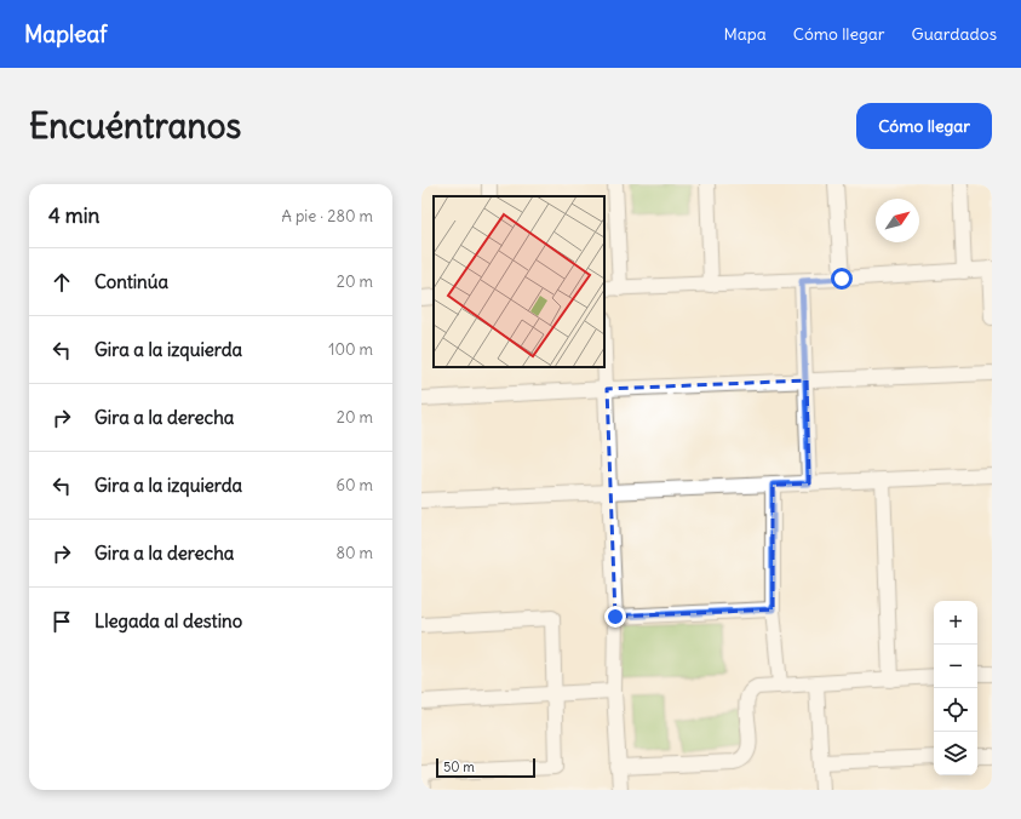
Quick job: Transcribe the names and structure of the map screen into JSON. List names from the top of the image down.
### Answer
{
  "scale_bar": "50 m",
  "north": "top right",
  "page": {
    "header": "Mapleaf",
    "nav": ["Mapa", "Cómo llegar", "Guardados"],
    "buttons": "Cómo llegar",
    "title": "Encuéntranos",
    "heading": ["4 min", "A pie · 280 m"],
    "list": [
      ["Continúa", "20 m"],
      ["Gira a la izquierda", "100 m"],
      ["Gira a la derecha", "20 m"],
      ["Gira a la izquierda", "60 m"],
      ["Gira a la derecha", "80 m"],
      "Llegada al destino"
    ],
    "map_buttons": ["+", "−"],
    "scale": "50 m"
  }
}
